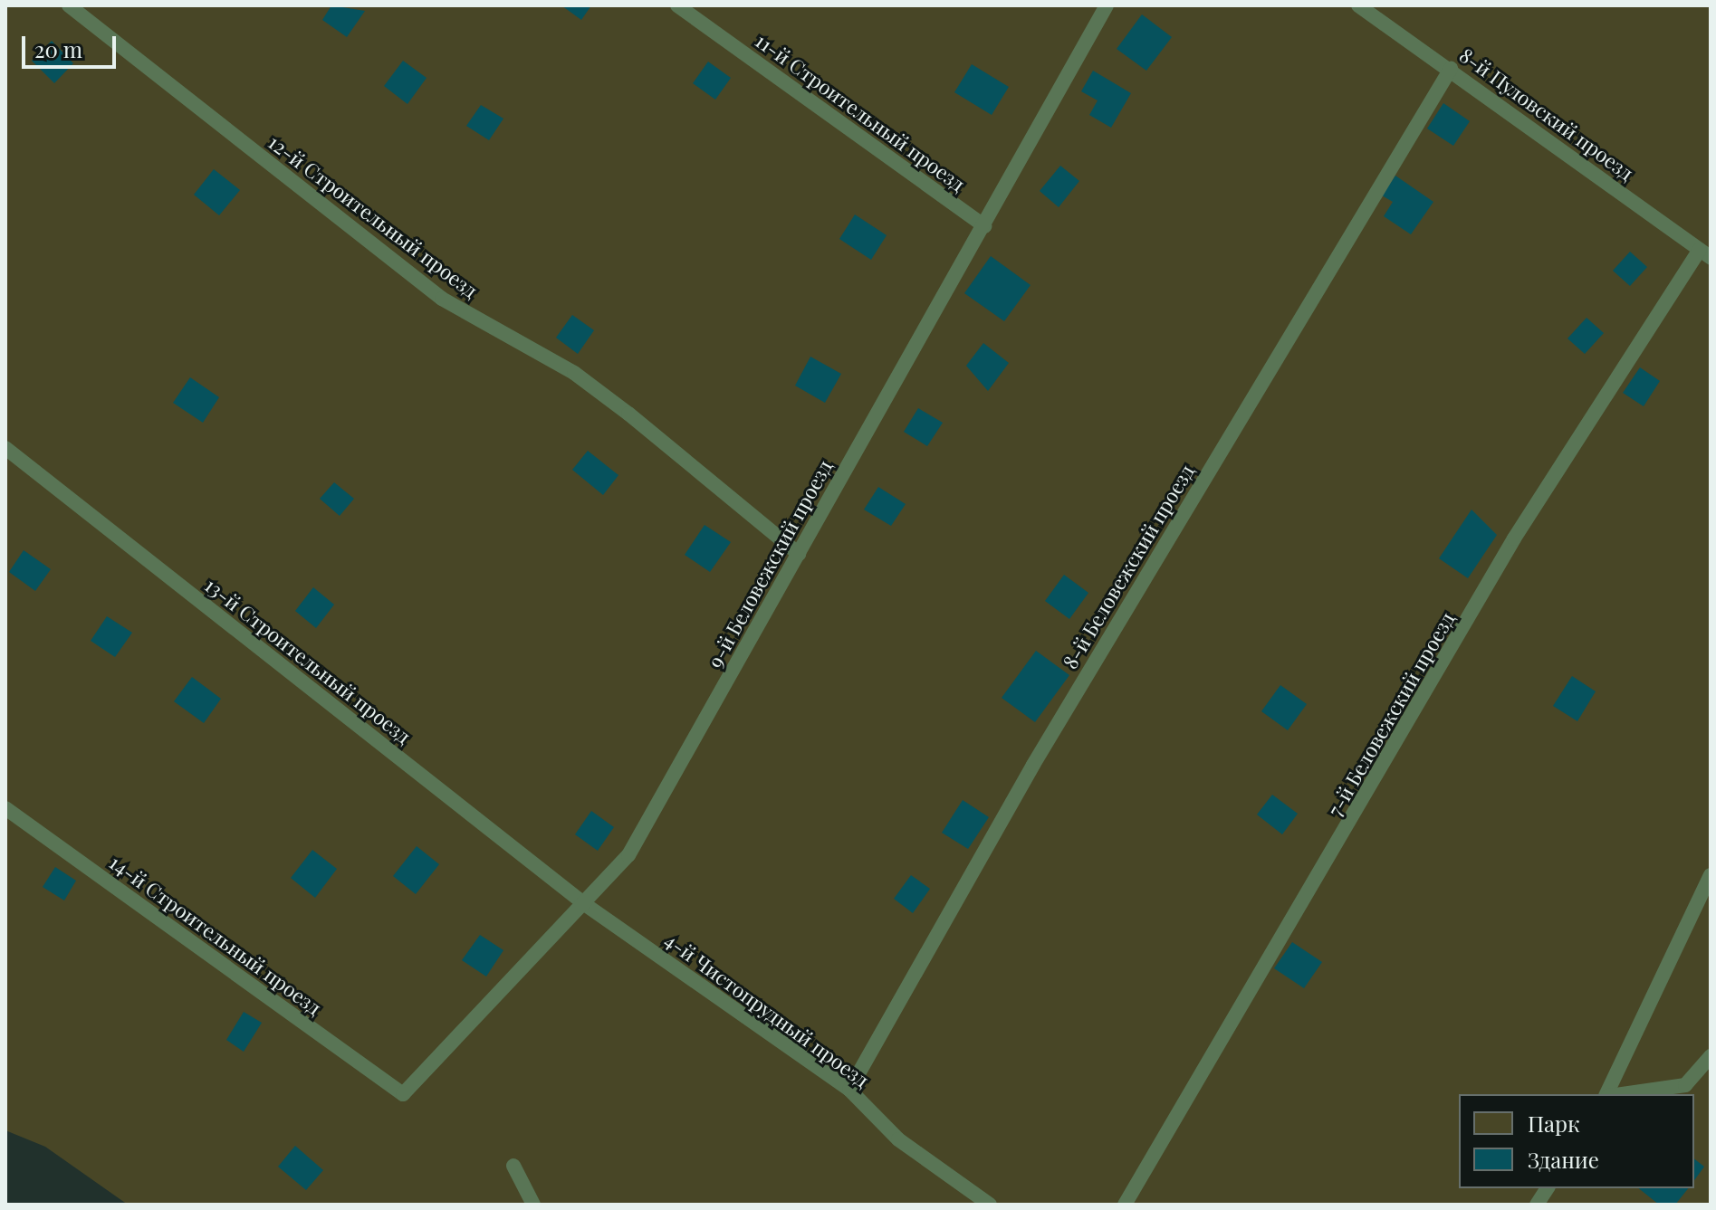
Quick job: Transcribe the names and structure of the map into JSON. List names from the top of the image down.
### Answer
{
  "streets": {
    "lane": [
      "11-й Строительный проезд",
      "8-й Пуловский проезд",
      "12-й Строительный проезд",
      "9-й Беловежский проезд",
      "8-й Беловежский проезд",
      "13-й Строительный проезд",
      "7-й Беловежский проезд",
      "14-й Строительный проезд",
      "4-й Чистопрудный проезд"
    ]
  },
  "crossings": [
    ["11-й Строительный проезд", "9-й Беловежский проезд"],
    ["8-й Пуловский проезд", "8-й Беловежский проезд"],
    ["8-й Пуловский проезд", "7-й Беловежский проезд"],
    ["12-й Строительный проезд", "9-й Беловежский проезд"],
    ["9-й Беловежский проезд", "13-й Строительный проезд"],
    ["9-й Беловежский проезд", "14-й Строительный проезд"],
    ["9-й Беловежский проезд", "4-й Чистопрудный проезд"],
    ["8-й Беловежский проезд", "4-й Чистопрудный проезд"],
    ["13-й Строительный проезд", "4-й Чистопрудный проезд"]
  ],
  "legend": ["Парк", "Здание"],
  "scale_bar": "20 m"
}
